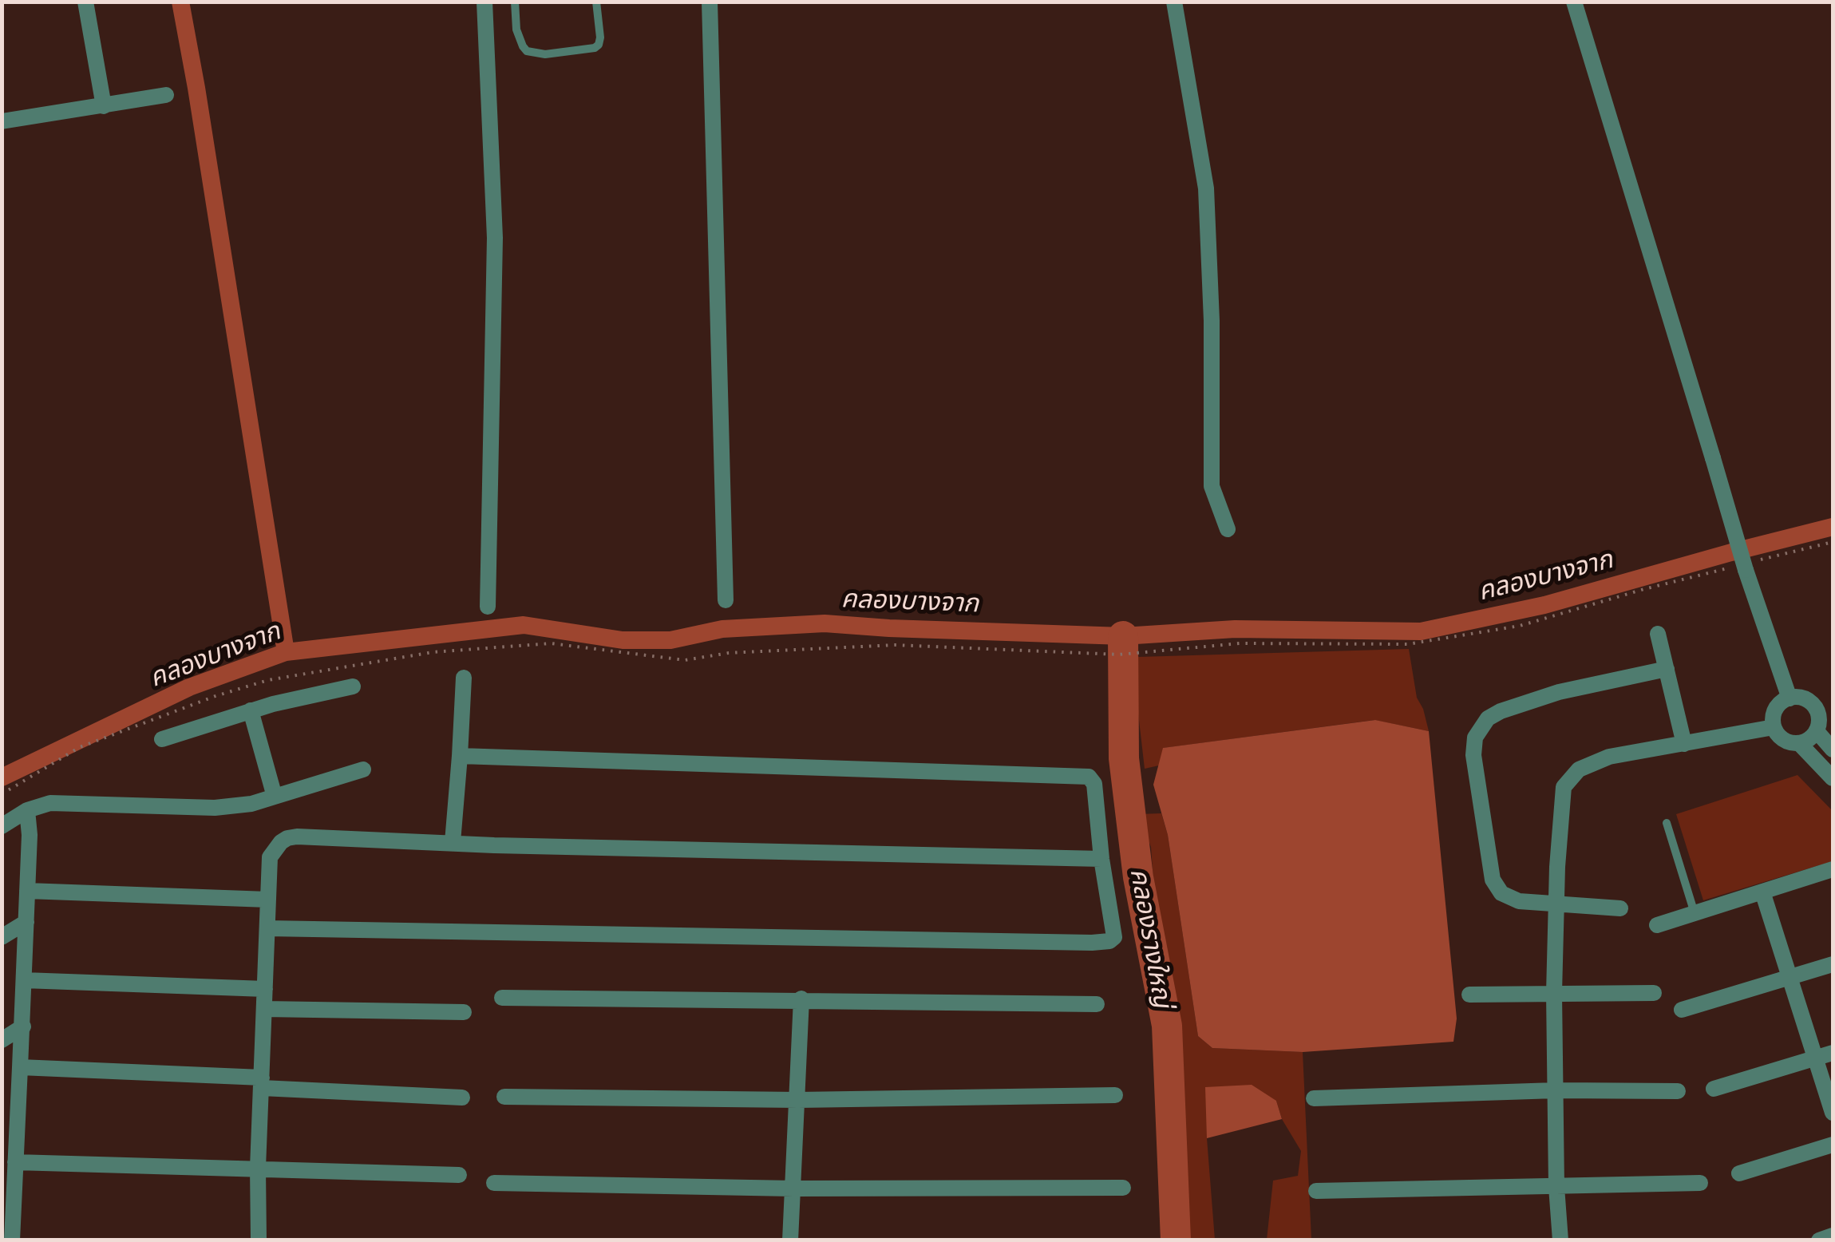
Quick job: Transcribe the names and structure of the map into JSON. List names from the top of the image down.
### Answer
{
  "water": ["คลองบางจาก", "คลองรางใหญ่"]
}
